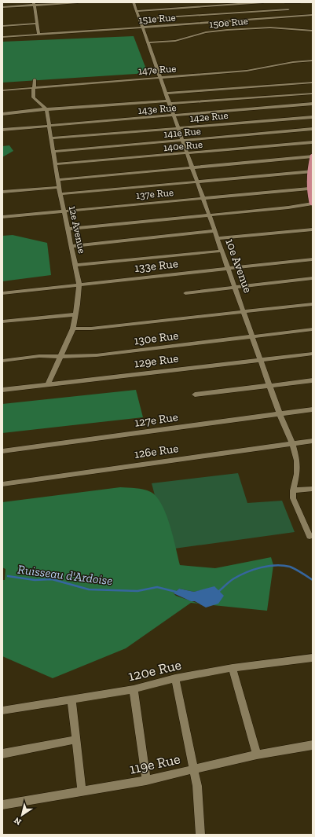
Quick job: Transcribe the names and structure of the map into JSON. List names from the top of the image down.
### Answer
{
  "streets": {
    "street": [
      "151e Rue",
      "150e Rue",
      "147e Rue",
      "143e Rue",
      "142e Rue",
      "141e Rue",
      "140e Rue",
      "137e Rue",
      "12e Avenue",
      "133e Rue",
      "10e Avenue",
      "130e Rue",
      "129e Rue",
      "127e Rue",
      "126e Rue",
      "120e Rue",
      "119e Rue"
    ]
  },
  "crossings": [
    ["151e Rue", "10e Avenue"],
    ["150e Rue", "10e Avenue"],
    ["147e Rue", "10e Avenue"],
    ["143e Rue", "12e Avenue"],
    ["143e Rue", "10e Avenue"],
    ["142e Rue", "12e Avenue"],
    ["142e Rue", "10e Avenue"],
    ["141e Rue", "12e Avenue"],
    ["141e Rue", "10e Avenue"],
    ["140e Rue", "12e Avenue"],
    ["140e Rue", "10e Avenue"],
    ["137e Rue", "12e Avenue"],
    ["137e Rue", "10e Avenue"],
    ["12e Avenue", "133e Rue"],
    ["12e Avenue", "130e Rue"],
    ["12e Avenue", "129e Rue"],
    ["133e Rue", "10e Avenue"],
    ["10e Avenue", "130e Rue"],
    ["10e Avenue", "129e Rue"],
    ["10e Avenue", "127e Rue"],
    ["10e Avenue", "126e Rue"]
  ],
  "water": ["Ruisseau d'Ardoise"],
  "north": "bottom left"
}
